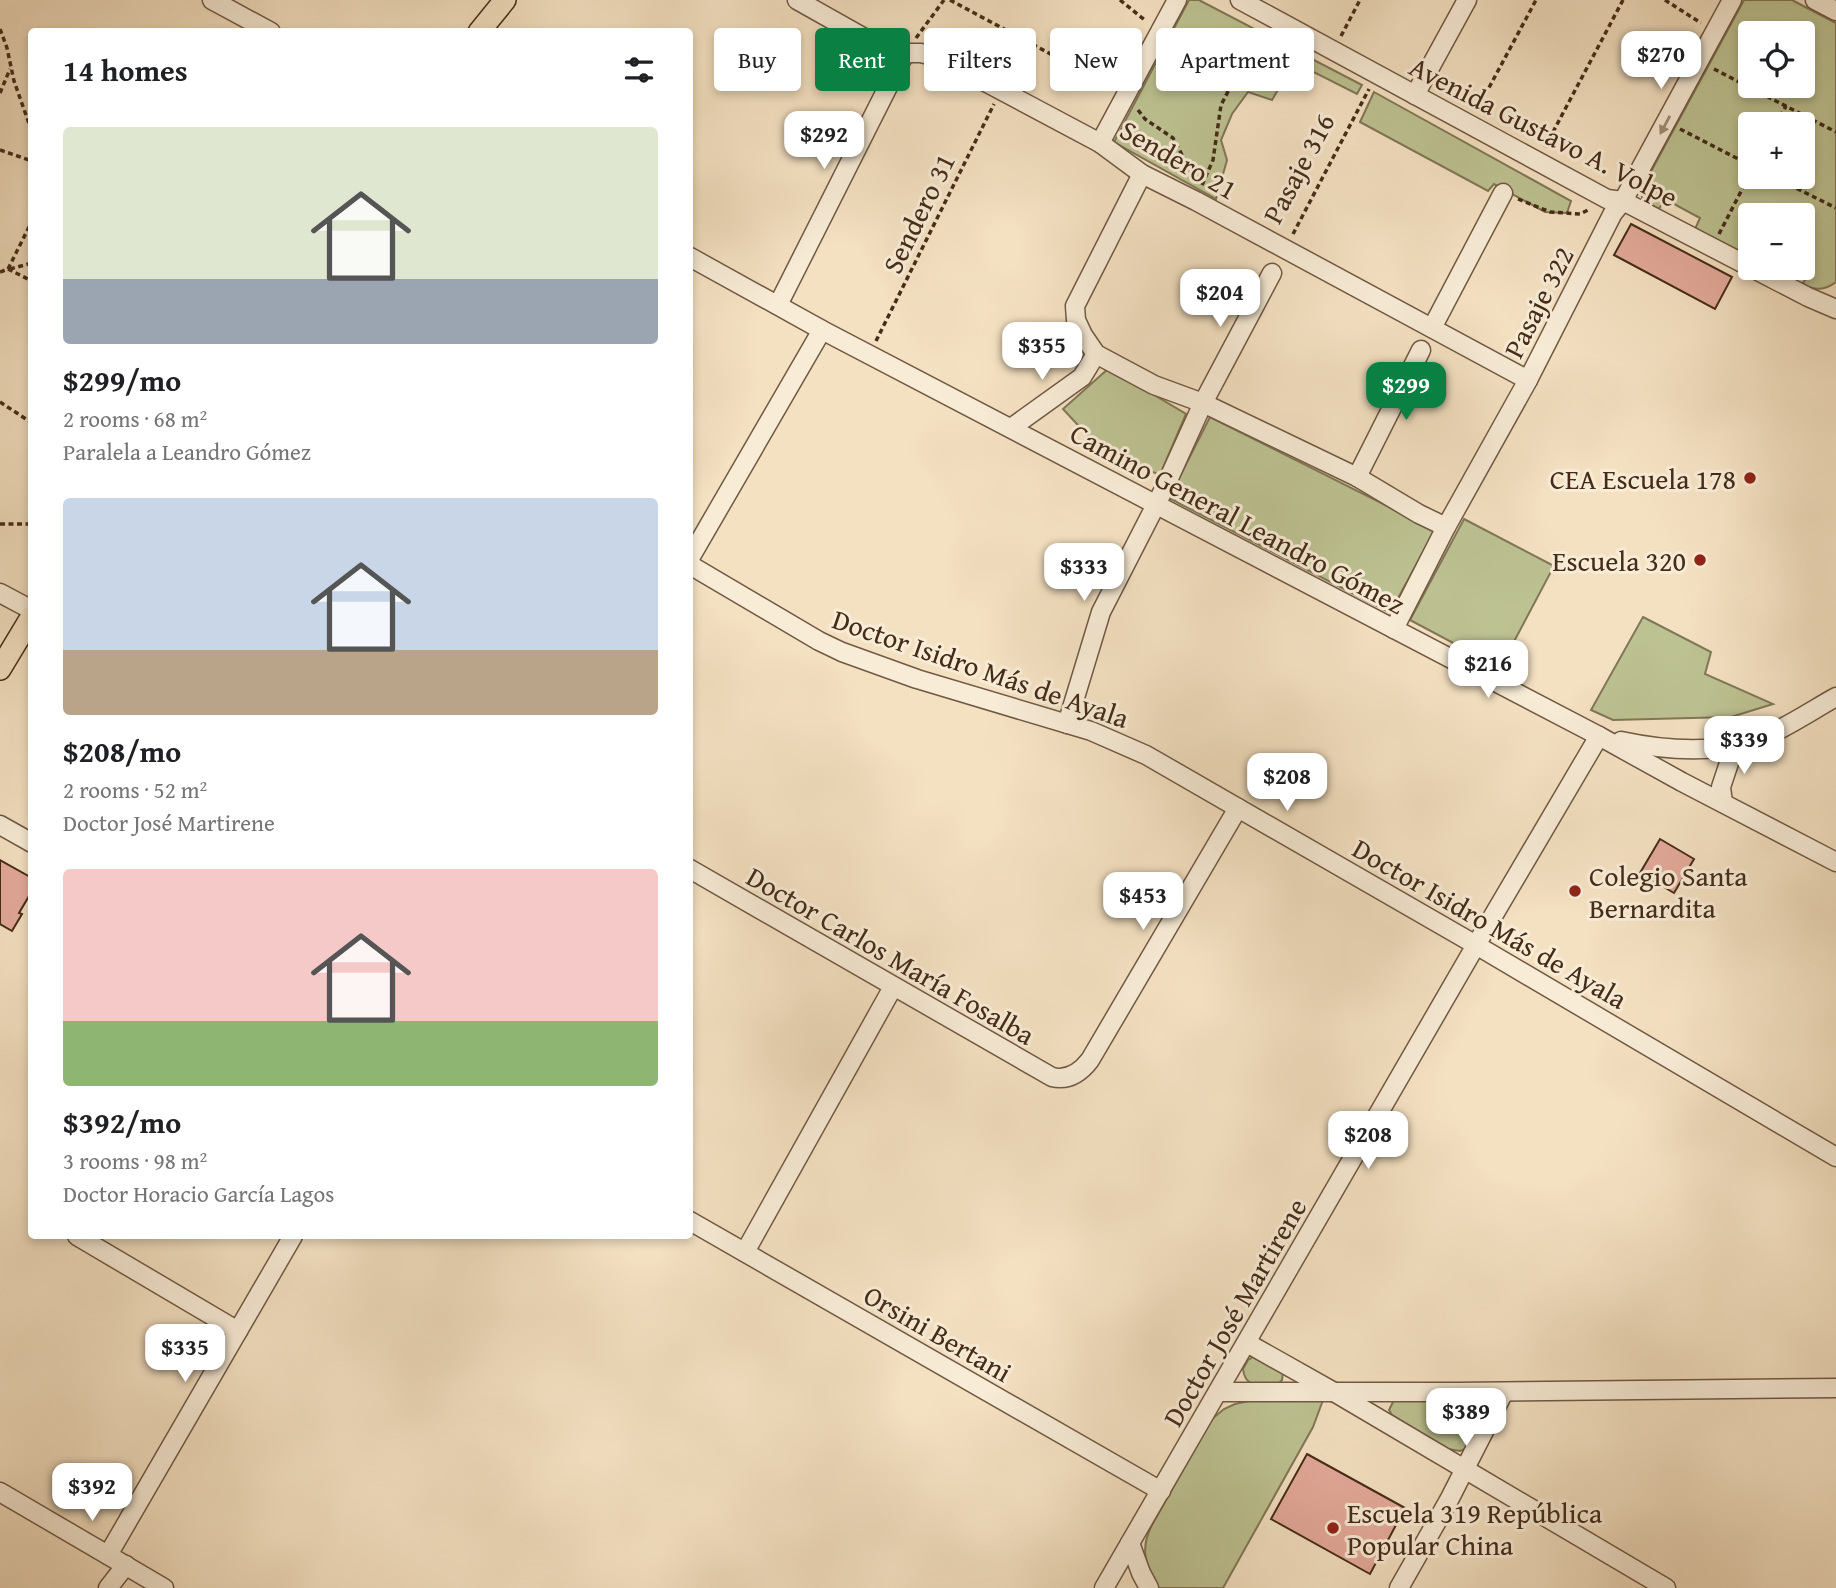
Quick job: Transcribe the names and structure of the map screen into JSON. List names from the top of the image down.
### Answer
{
  "streets": {
    "street": [
      "Avenida Gustavo A. Volpe",
      "Sendero 21",
      "Pasaje 322",
      "Camino General Leandro Gómez",
      "Doctor Isidro Más de Ayala",
      "Doctor Carlos María Fosalba",
      "Doctor José Martirene",
      "Orsini Bertani"
    ],
    "path": ["Pasaje 316", "Sendero 31"]
  },
  "crossings": [
    ["Avenida Gustavo A. Volpe", "Pasaje 316"],
    ["Avenida Gustavo A. Volpe", "Pasaje 322"],
    ["Sendero 21", "Pasaje 316"],
    ["Sendero 21", "Pasaje 322"],
    ["Sendero 31", "Camino General Leandro Gómez"],
    ["Pasaje 322", "Camino General Leandro Gómez"],
    ["Camino General Leandro Gómez", "Doctor José Martirene"],
    ["Doctor Isidro Más de Ayala", "Doctor Carlos María Fosalba"],
    ["Doctor Isidro Más de Ayala", "Doctor José Martirene"],
    ["Doctor José Martirene", "Orsini Bertani"]
  ],
  "places": [
    "CEA Escuela 178",
    "Escuela 320",
    "Colegio Santa Bernardita",
    "Escuela 319 República Popular China"
  ],
  "page": {
    "map_buttons": ["+", "−"],
    "chip": [
      "Buy",
      "Rent",
      "Filters",
      "New",
      "Apartment"
    ],
    "heading": "14 homes",
    "price": [
      "$270",
      "$292",
      "$204",
      "$355",
      "$299",
      "$333",
      "$216",
      "$339",
      "$208",
      "$453",
      "$208",
      "$335",
      "$389",
      "$392"
    ],
    "list": [
      {
        "name": "$299/mo",
        "note": "2 rooms · 68 m² · Paralela a Leandro Gómez"
      },
      {
        "name": "$208/mo",
        "note": "2 rooms · 52 m² · Doctor José Martirene"
      },
      {
        "name": "$392/mo",
        "note": "3 rooms · 98 m² · Doctor Horacio García Lagos"
      }
    ]
  }
}
